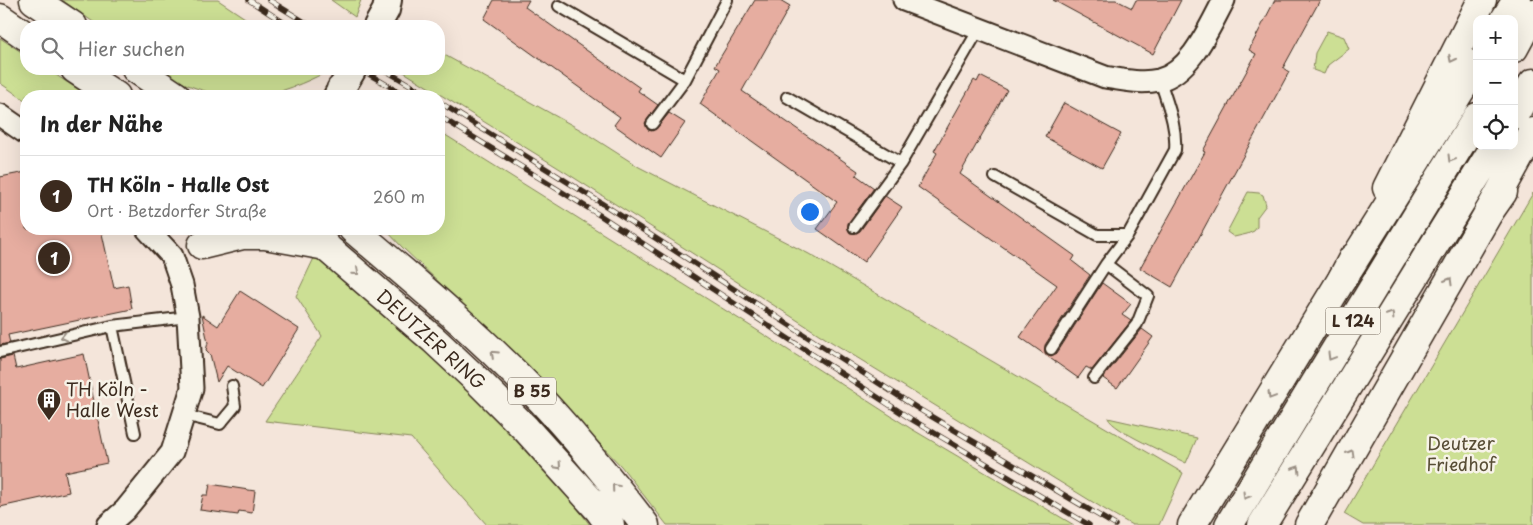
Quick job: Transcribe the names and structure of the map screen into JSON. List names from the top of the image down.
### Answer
{
  "streets": {
    "main road": ["L 124", "DEUTZER RING", "B 55"]
  },
  "parks": ["Deutzer Friedhof"],
  "places": {
    "building": ["TH Köln - Halle West"]
  },
  "page": {
    "map_buttons": ["+", "−"],
    "search": "Hier suchen",
    "heading": "In der Nähe",
    "list": [
      {
        "mark": "1",
        "name": "TH Köln - Halle Ost",
        "note": "Ort · Betzdorfer Straße",
        "value": "260 m"
      }
    ],
    "pins": "1"
  }
}
